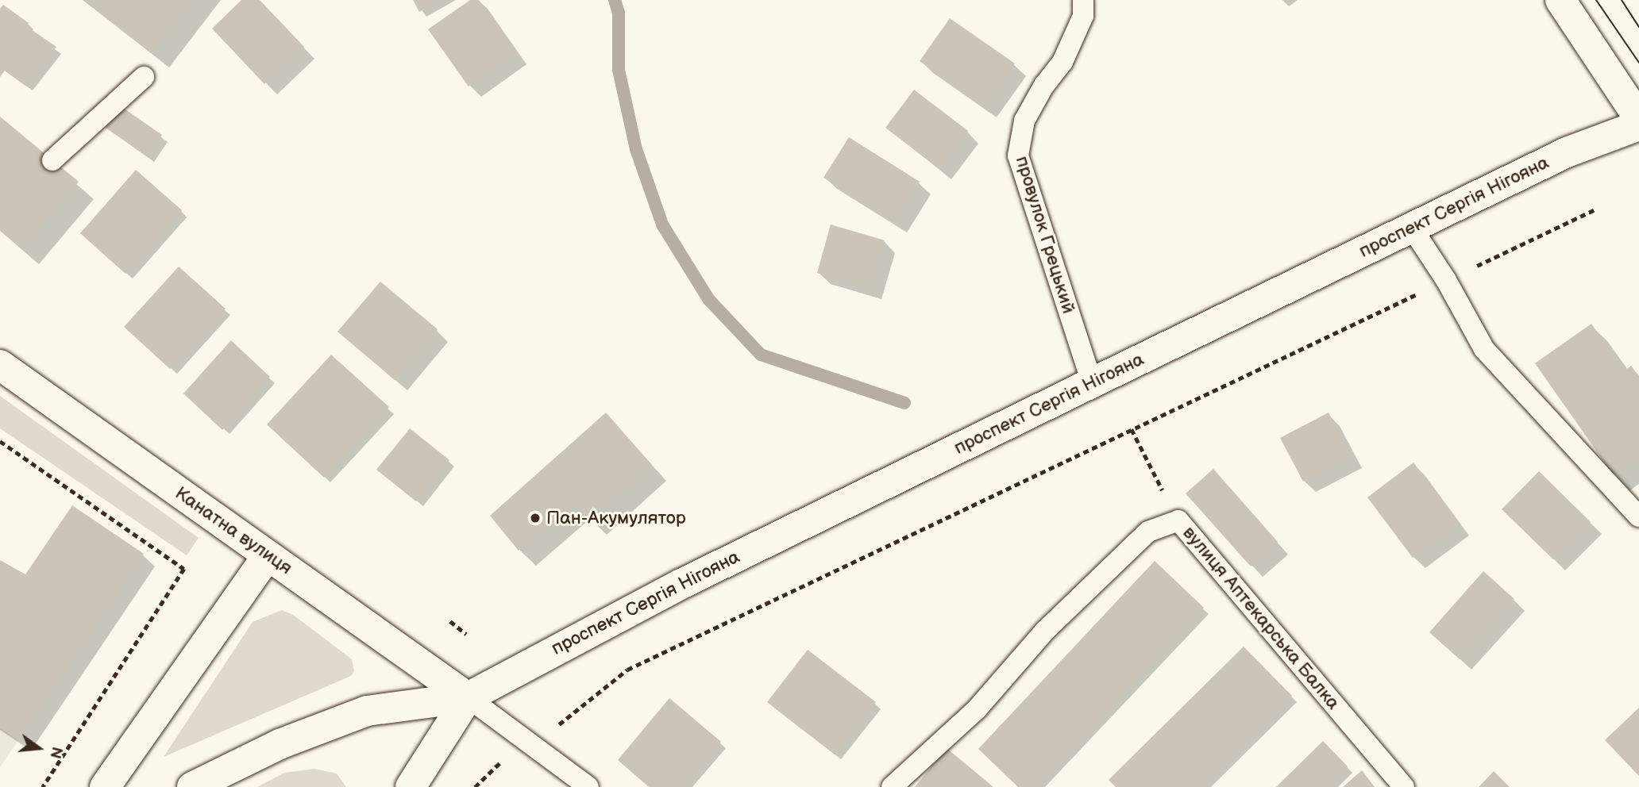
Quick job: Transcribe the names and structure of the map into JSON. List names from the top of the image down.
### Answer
{
  "streets": {
    "main road": ["проспект Сергія Нігояна", "Канатна вулиця"],
    "lane": ["провулок Грецький", "вулиця Аптекарська Балка"]
  },
  "crossings": [
    ["проспект Сергія Нігояна", "провулок Грецький"],
    ["проспект Сергія Нігояна", "Канатна вулиця"]
  ],
  "places": ["Пан-Акумулятор"],
  "north": "right"
}
